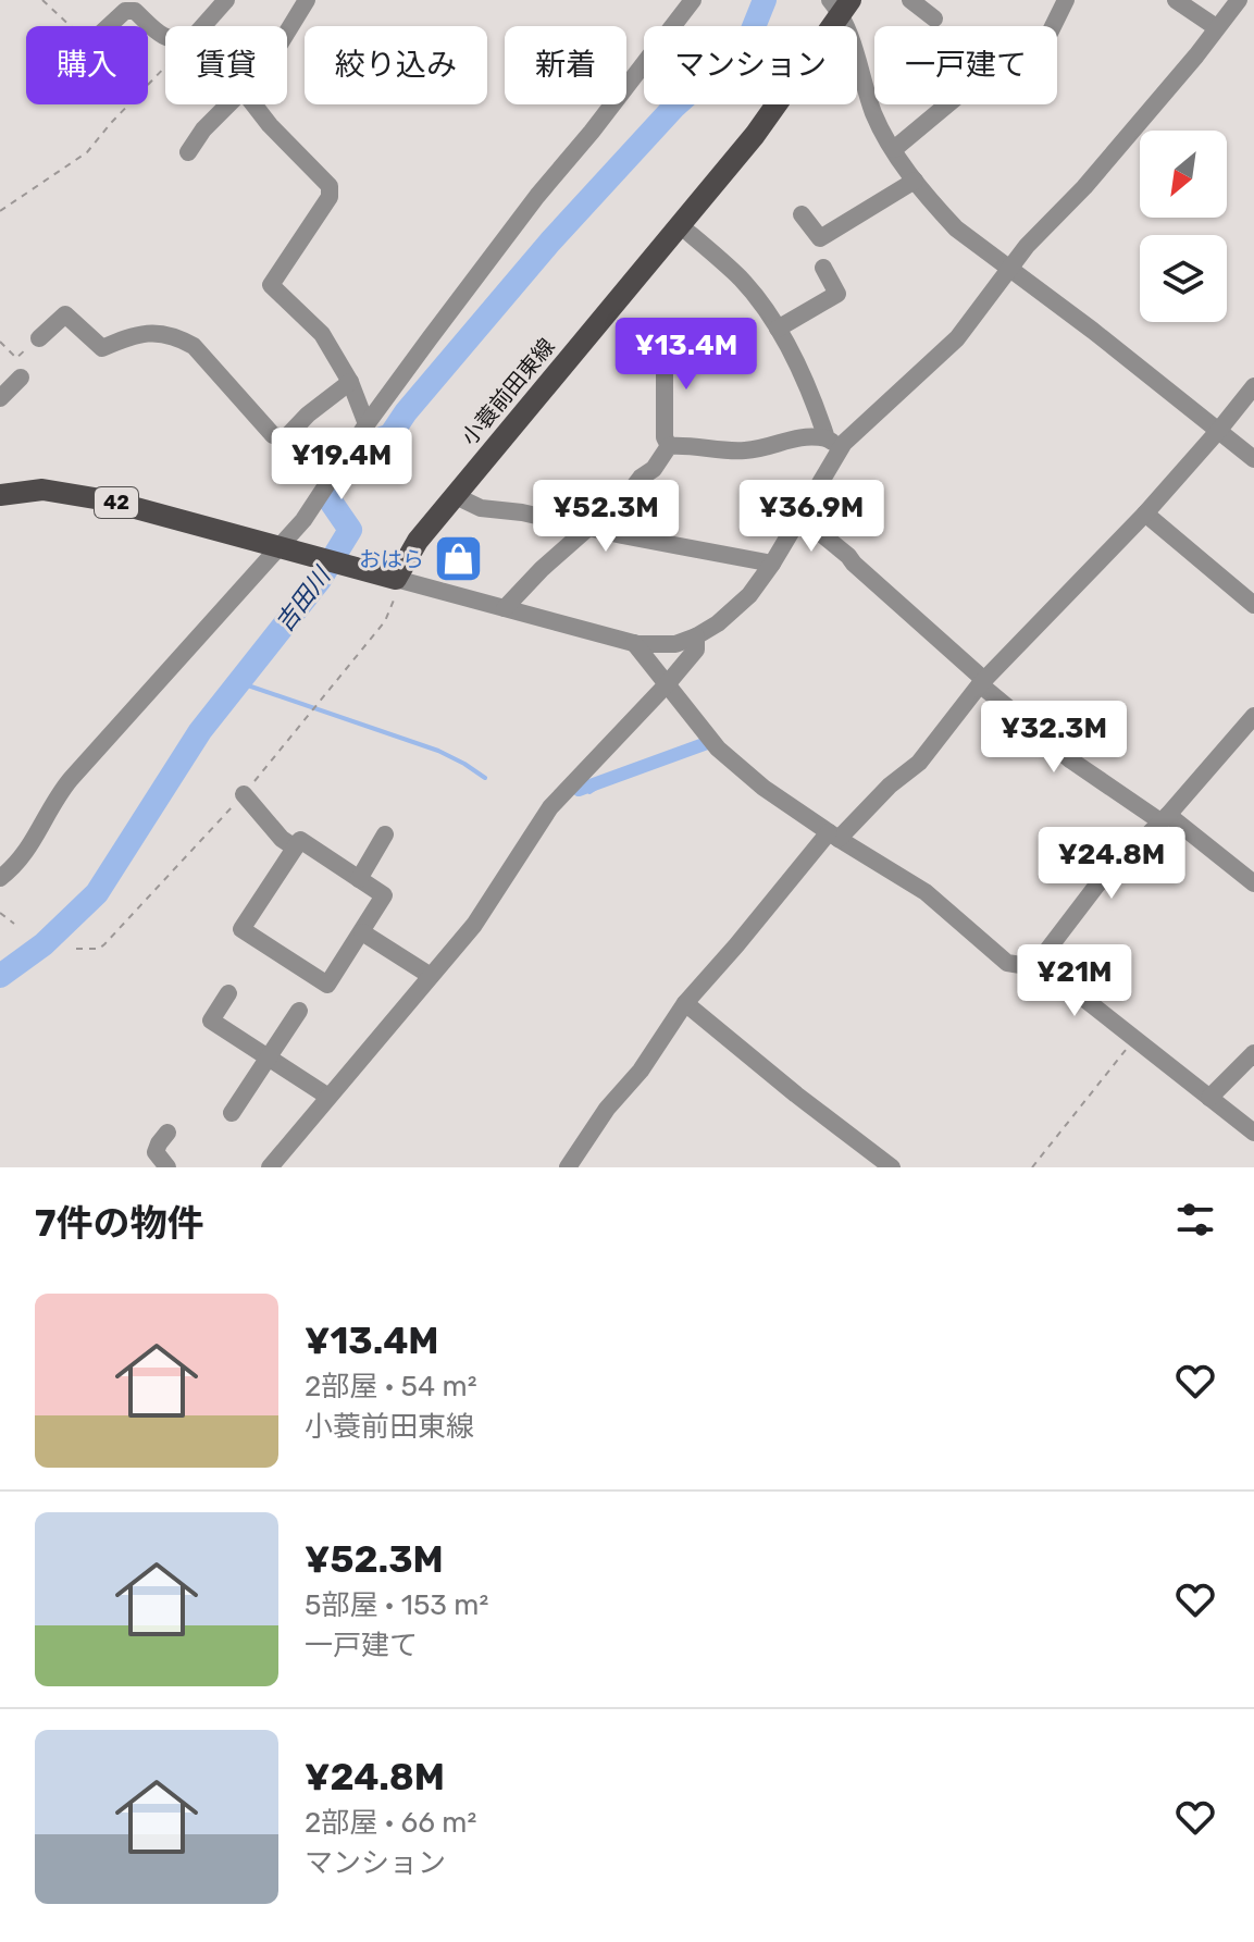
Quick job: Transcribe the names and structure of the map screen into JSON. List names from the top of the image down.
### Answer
{
  "streets": {
    "main road": ["小蓑前田東線", "42"]
  },
  "crossings": [
    ["小蓑前田東線", "42"]
  ],
  "water": ["吉田川"],
  "places": {
    "shop": ["おはら"]
  },
  "north": "bottom left",
  "page": {
    "chip": [
      "購入",
      "賃貸",
      "絞り込み",
      "新着",
      "マンション",
      "一戸建て"
    ],
    "price": [
      "¥13.4M",
      "¥19.4M",
      "¥52.3M",
      "¥36.9M",
      "¥32.3M",
      "¥24.8M",
      "¥21M"
    ],
    "heading": "7件の物件",
    "list": [
      {
        "name": "¥13.4M",
        "note": "2部屋 · 54 m² · 小蓑前田東線"
      },
      {
        "name": "¥52.3M",
        "note": "5部屋 · 153 m² · 一戸建て"
      },
      {
        "name": "¥24.8M",
        "note": "2部屋 · 66 m² · マンション"
      }
    ]
  }
}
